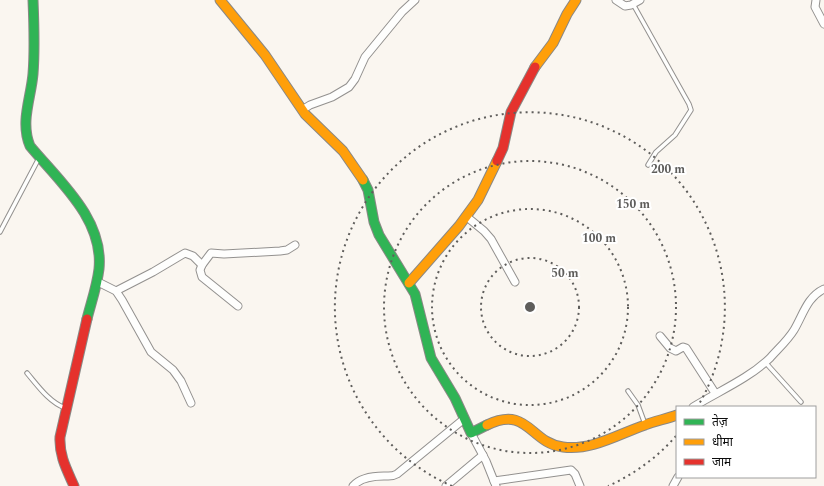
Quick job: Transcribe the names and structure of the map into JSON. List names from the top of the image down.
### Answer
{
  "legend": ["तेज़", "धीमा", "जाम"],
  "rings": [
    "200 m",
    "150 m",
    "100 m",
    "50 m"
  ]
}
